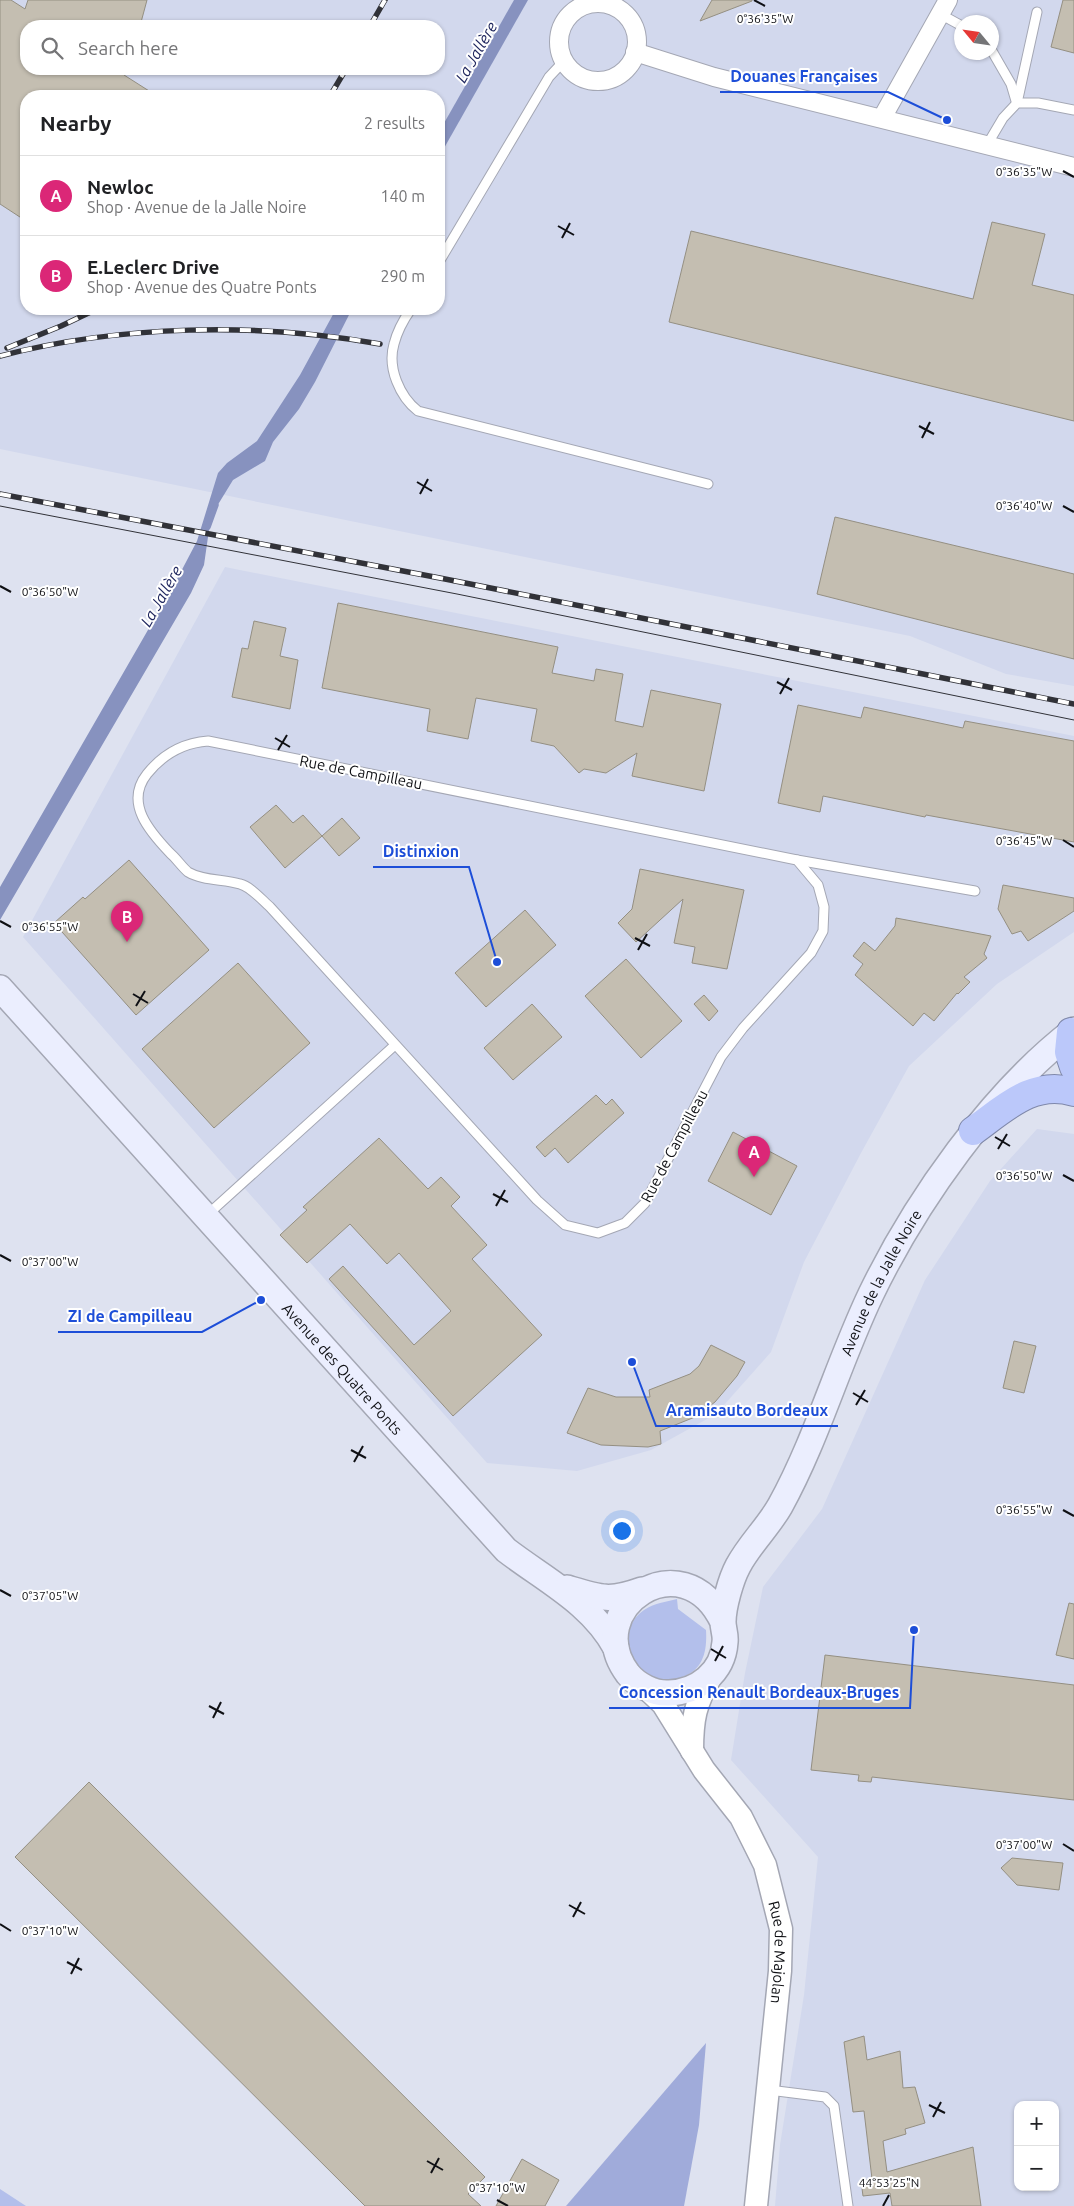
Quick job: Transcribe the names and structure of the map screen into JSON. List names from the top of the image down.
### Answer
{
  "streets": {
    "main road": ["Avenue de la Jalle Noire", "Avenue des Quatre Ponts"],
    "street": ["Rue de Majolan"],
    "lane": ["Rue de Campilleau"]
  },
  "crossings": [
    ["Avenue de la Jalle Noire", "Avenue des Quatre Ponts"],
    ["Avenue de la Jalle Noire", "Rue de Majolan"],
    ["Avenue des Quatre Ponts", "Rue de Majolan"]
  ],
  "water": ["La Jallère"],
  "places": [
    "Douanes Françaises",
    "Distinxion",
    "ZI de Campilleau",
    "Aramisauto Bordeaux",
    "Concession Renault Bordeaux-Bruges"
  ],
  "north": "top left",
  "page": {
    "search": "Search here",
    "heading": ["Nearby", "2 results"],
    "list": [
      {
        "mark": "A",
        "name": "Newloc",
        "note": "Shop · Avenue de la Jalle Noire",
        "value": "140 m"
      },
      {
        "mark": "B",
        "name": "E.Leclerc Drive",
        "note": "Shop · Avenue des Quatre Ponts",
        "value": "290 m"
      }
    ],
    "pins": ["B", "A"],
    "map_buttons": ["+", "−"]
  },
  "coordinates": [
    "0°36'35\"W",
    "0°36'40\"W",
    "0°36'50\"W",
    "0°36'45\"W",
    "0°36'55\"W",
    "0°37'00\"W",
    "0°37'05\"W",
    "0°37'10\"W",
    "44°53'25\"N"
  ]
}
